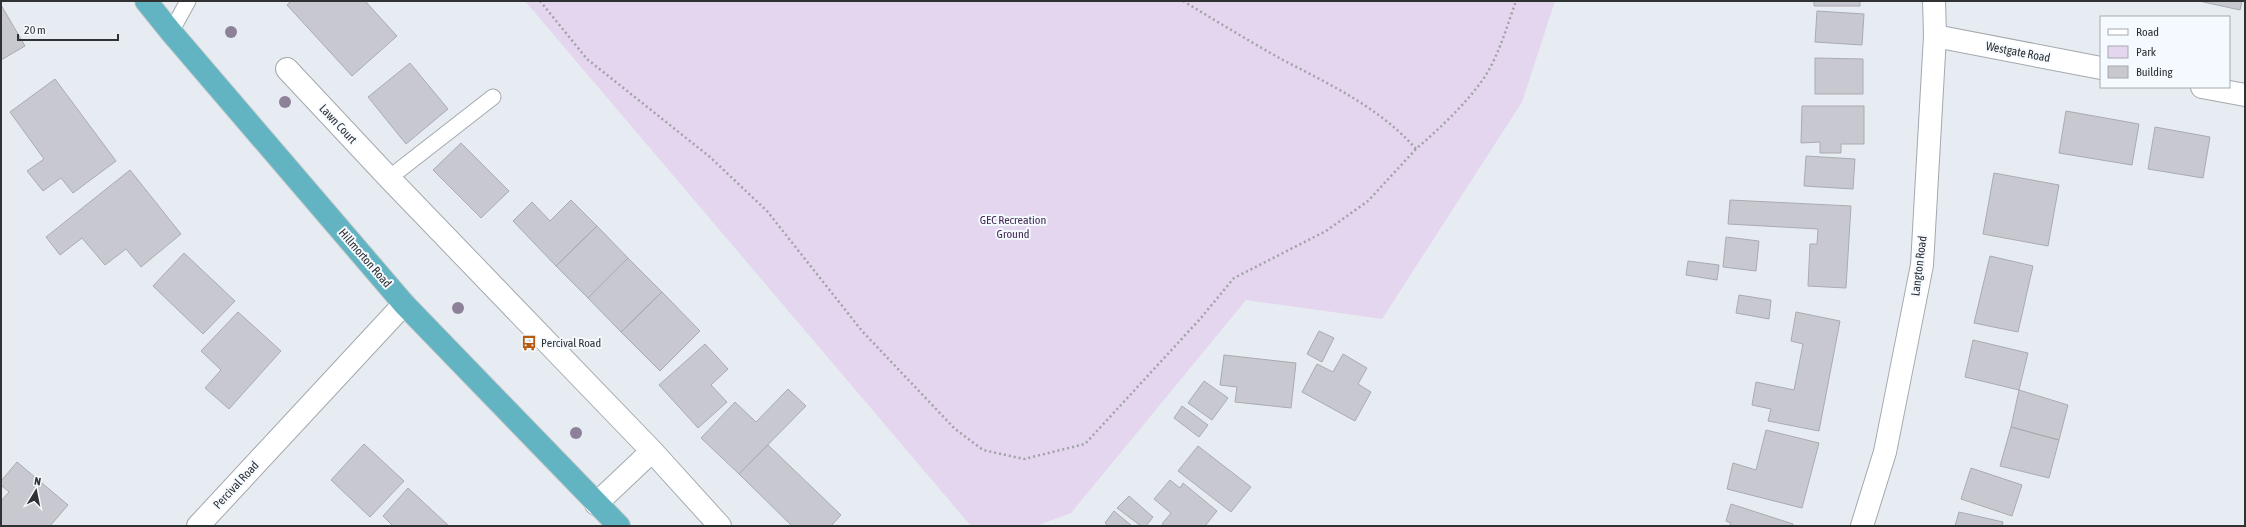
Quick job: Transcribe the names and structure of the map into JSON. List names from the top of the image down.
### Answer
{
  "streets": {
    "highway": ["Hillmorton Road"],
    "street": [
      "Westgate Road",
      "Lawn Court",
      "Langton Road",
      "Percival Road"
    ]
  },
  "crossings": [
    ["Westgate Road", "Langton Road"],
    ["Hillmorton Road", "Percival Road"]
  ],
  "parks": ["GEC Recreation Ground"],
  "places": {
    "bus stop": ["Percival Road"]
  },
  "legend": ["Road", "Park", "Building"],
  "scale_bar": "20 m",
  "north": "top"
}
